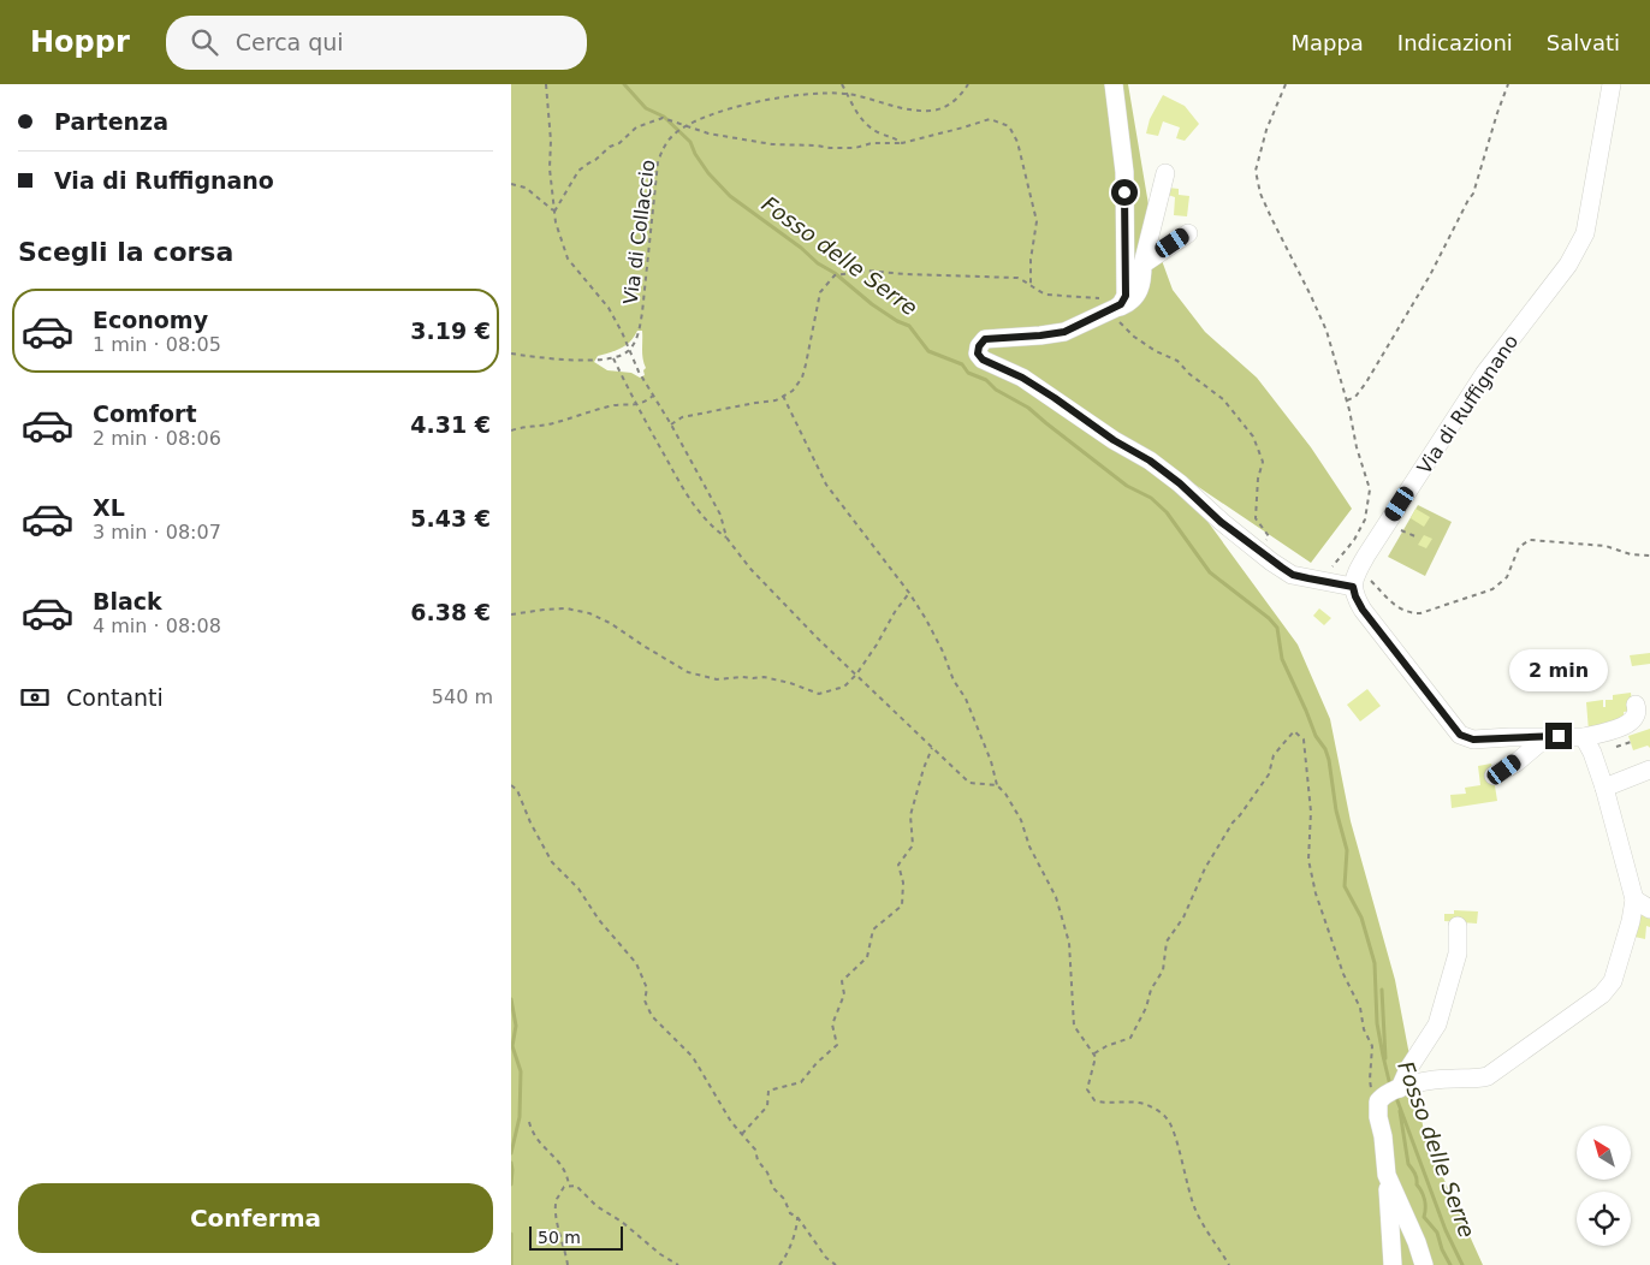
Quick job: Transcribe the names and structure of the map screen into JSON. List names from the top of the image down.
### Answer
{
  "streets": {
    "street": ["Via di Ruffignano"],
    "path": ["Via di Collaccio"]
  },
  "water": ["Fosso delle Serre"],
  "scale_bar": "50 m",
  "north": "top left",
  "page": {
    "header": "Hoppr",
    "search": "Cerca qui",
    "nav": ["Mappa", "Indicazioni", "Salvati"],
    "banner": ["Partenza", "Via di Ruffignano"],
    "heading": "Scegli la corsa",
    "list": [
      {
        "name": "Economy",
        "note": "1 min · 08:05",
        "value": "3.19 €"
      },
      {
        "name": "Comfort",
        "note": "2 min · 08:06",
        "value": "4.31 €"
      },
      {
        "name": "XL",
        "note": "3 min · 08:07",
        "value": "5.43 €"
      },
      {
        "name": "Black",
        "note": "4 min · 08:08",
        "value": "6.38 €"
      }
    ],
    "bubble": "2 min",
    "pay": ["Contanti", "540 m"],
    "buttons": "Conferma",
    "scale": "50 m"
  }
}
